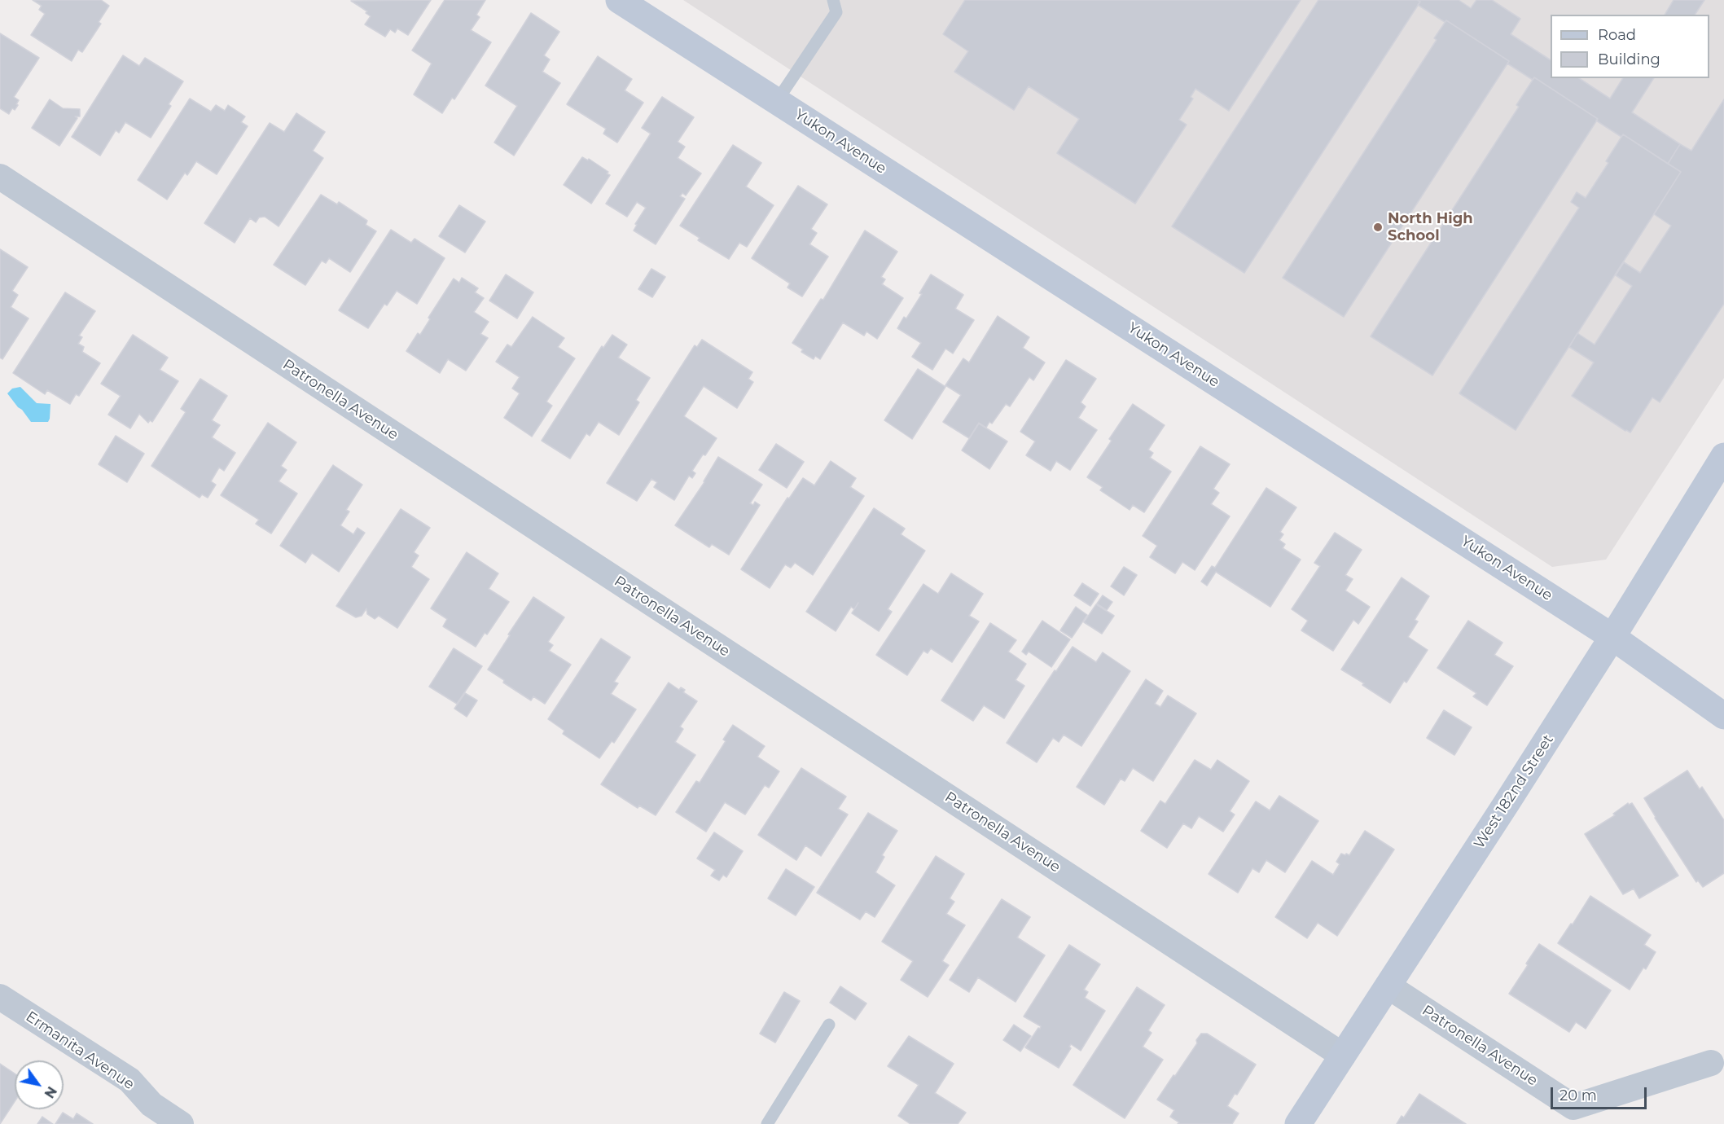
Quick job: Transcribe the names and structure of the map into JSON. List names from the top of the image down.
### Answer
{
  "streets": {
    "street": [
      "Yukon Avenue",
      "Patronella Avenue",
      "West 182nd Street",
      "Ermanita Avenue"
    ]
  },
  "crossings": [
    ["Yukon Avenue", "West 182nd Street"],
    ["Patronella Avenue", "West 182nd Street"]
  ],
  "places": ["North High School"],
  "legend": ["Road", "Building"],
  "scale_bar": "20 m",
  "north": "bottom right"
}
